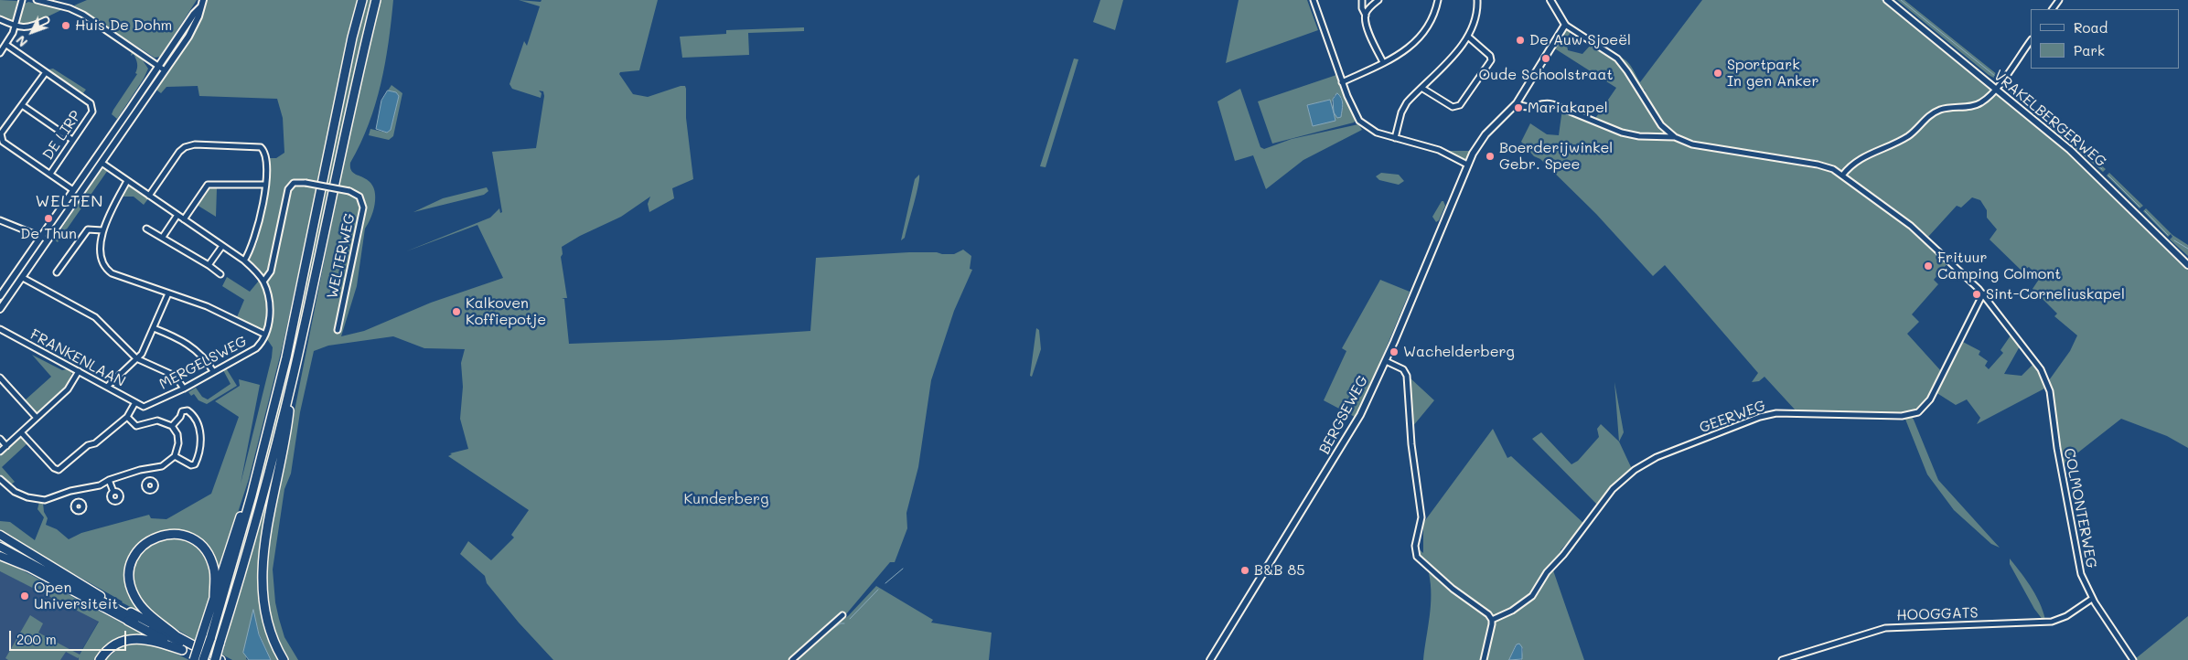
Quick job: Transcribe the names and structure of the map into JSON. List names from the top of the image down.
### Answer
{
  "streets": {
    "street": [
      "VRAKELBERGERWEG",
      "DE LIRP",
      "WELTERWEG",
      "FRANKENLAAN",
      "MERGELSWEG",
      "BERGSEWEG",
      "GEERWEG",
      "COLMONTERWEG",
      "HOOGGATS"
    ]
  },
  "crossings": [
    ["WELTERWEG", "MERGELSWEG"],
    ["FRANKENLAAN", "MERGELSWEG"],
    ["GEERWEG", "COLMONTERWEG"],
    ["COLMONTERWEG", "HOOGGATS"]
  ],
  "districts": ["WELTEN"],
  "parks": ["Kunderberg"],
  "places": [
    "Huis De Dohm",
    "De Auw Sjoeël",
    "Oude Schoolstraat",
    "Sportpark In gen Anker",
    "Mariakapel",
    "Boerderijwinkel Gebr. Spee",
    "De Thun",
    "Frituur Camping Colmont",
    "Sint-Corneliuskapel",
    "Kalkoven Koffiepotje",
    "Wachelderberg",
    "B&B 85",
    "Open Universiteit"
  ],
  "legend": ["Road", "Park"],
  "scale_bar": "200 m",
  "north": "bottom left"
}
